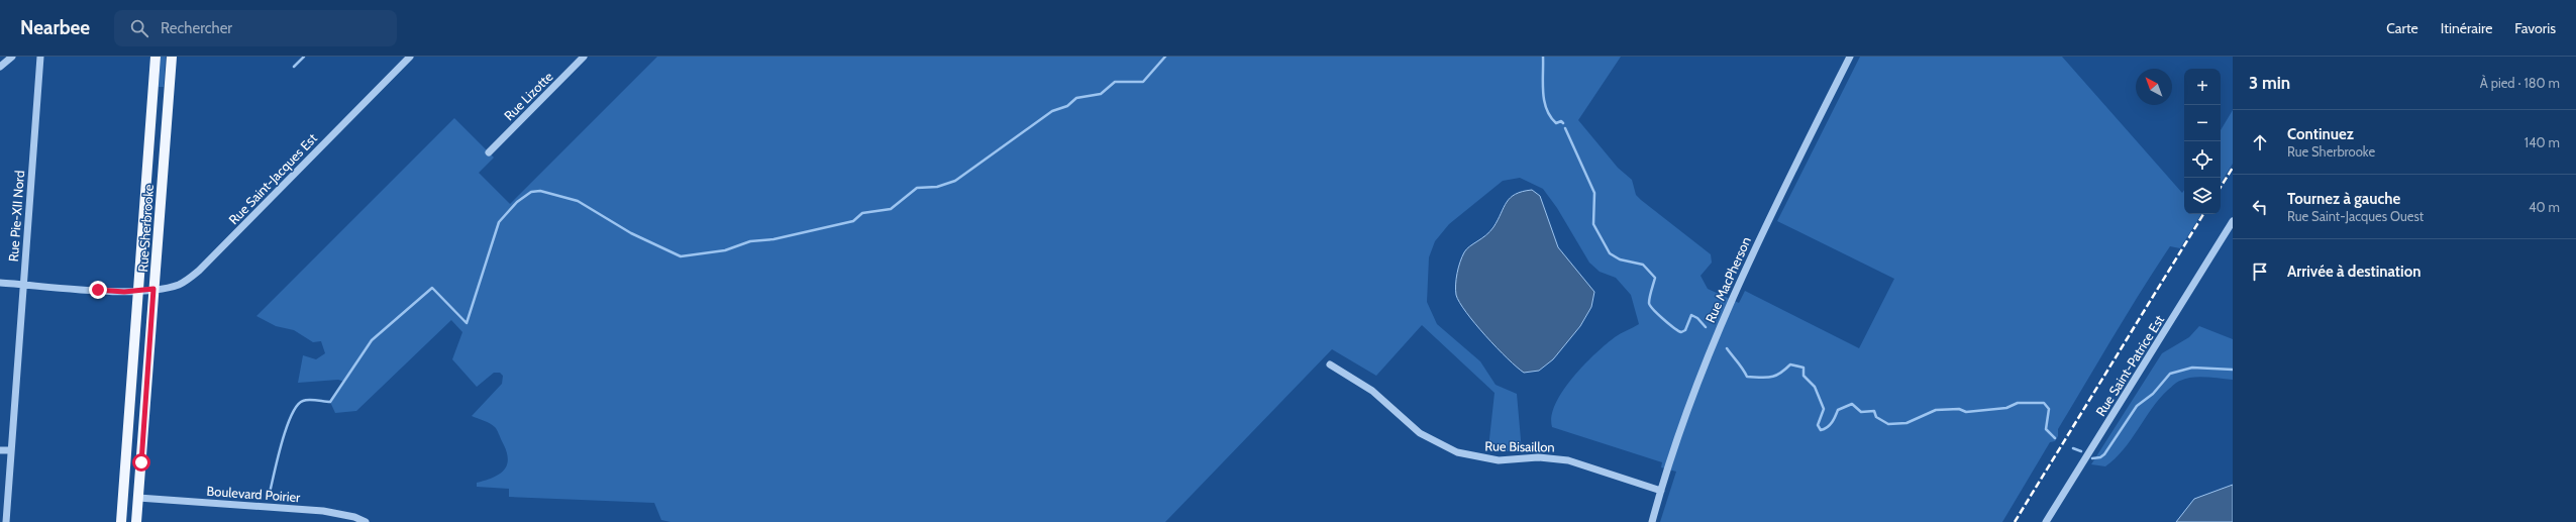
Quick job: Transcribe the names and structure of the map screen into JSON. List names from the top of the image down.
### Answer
{
  "streets": {
    "main road": ["Rue Sherbrooke"],
    "street": [
      "Rue Lizotte",
      "Rue Saint-Jacques Est",
      "Rue Pie-XII Nord",
      "Rue MacPherson",
      "Rue Saint-Patrice Est",
      "Rue Bisaillon",
      "Boulevard Poirier"
    ]
  },
  "crossings": [
    ["Rue Saint-Jacques Est", "Rue Pie-XII Nord"],
    ["Rue Saint-Jacques Est", "Rue Sherbrooke"],
    ["Rue Sherbrooke", "Boulevard Poirier"],
    ["Rue MacPherson", "Rue Bisaillon"]
  ],
  "north": "top left",
  "page": {
    "header": "Nearbee",
    "search": "Rechercher",
    "nav": ["Carte", "Itinéraire", "Favoris"],
    "heading": ["3 min", "À pied · 180 m"],
    "map_buttons": ["+", "−"],
    "list": [
      ["Continuez", "Rue Sherbrooke", "140 m"],
      ["Tournez à gauche", "Rue Saint-Jacques Ouest", "40 m"],
      "Arrivée à destination"
    ]
  }
}
